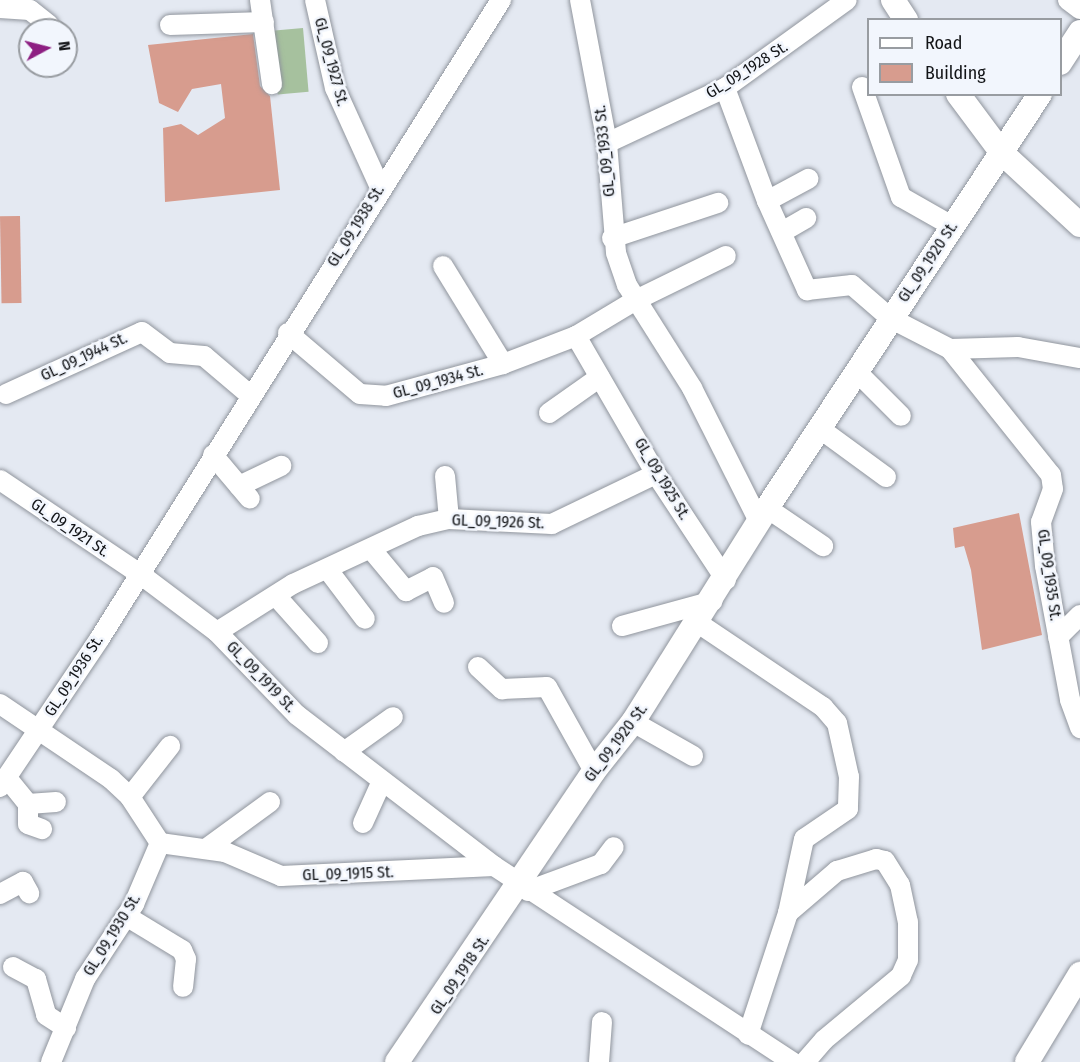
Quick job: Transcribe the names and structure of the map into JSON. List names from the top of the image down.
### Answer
{
  "streets": {
    "main road": ["GL_09_1920 St.", "GL_09_1918 St."],
    "street": [
      "GL_09_1927 St.",
      "GL_09_1928 St.",
      "GL_09_1933 St.",
      "GL_09_1938 St.",
      "GL_09_1944 St.",
      "GL_09_1934 St.",
      "GL_09_1925 St.",
      "GL_09_1926 St.",
      "GL_09_1921 St.",
      "GL_09_1935 St.",
      "GL_09_1936 St.",
      "GL_09_1919 St.",
      "GL_09_1915 St.",
      "GL_09_1930 St."
    ]
  },
  "crossings": [
    ["GL_09_1927 St.", "GL_09_1938 St."],
    ["GL_09_1928 St.", "GL_09_1933 St."],
    ["GL_09_1933 St.", "GL_09_1920 St."],
    ["GL_09_1933 St.", "GL_09_1934 St."],
    ["GL_09_1938 St.", "GL_09_1944 St."],
    ["GL_09_1938 St.", "GL_09_1934 St."],
    ["GL_09_1938 St.", "GL_09_1921 St."],
    ["GL_09_1938 St.", "GL_09_1936 St."],
    ["GL_09_1938 St.", "GL_09_1919 St."],
    ["GL_09_1920 St.", "GL_09_1925 St."],
    ["GL_09_1920 St.", "GL_09_1919 St."],
    ["GL_09_1920 St.", "GL_09_1918 St."],
    ["GL_09_1934 St.", "GL_09_1925 St."],
    ["GL_09_1925 St.", "GL_09_1926 St."],
    ["GL_09_1926 St.", "GL_09_1919 St."],
    ["GL_09_1921 St.", "GL_09_1936 St."],
    ["GL_09_1921 St.", "GL_09_1919 St."],
    ["GL_09_1936 St.", "GL_09_1919 St."],
    ["GL_09_1919 St.", "GL_09_1915 St."],
    ["GL_09_1919 St.", "GL_09_1918 St."],
    ["GL_09_1915 St.", "GL_09_1930 St."]
  ],
  "legend": ["Road", "Building"],
  "north": "right"
}
